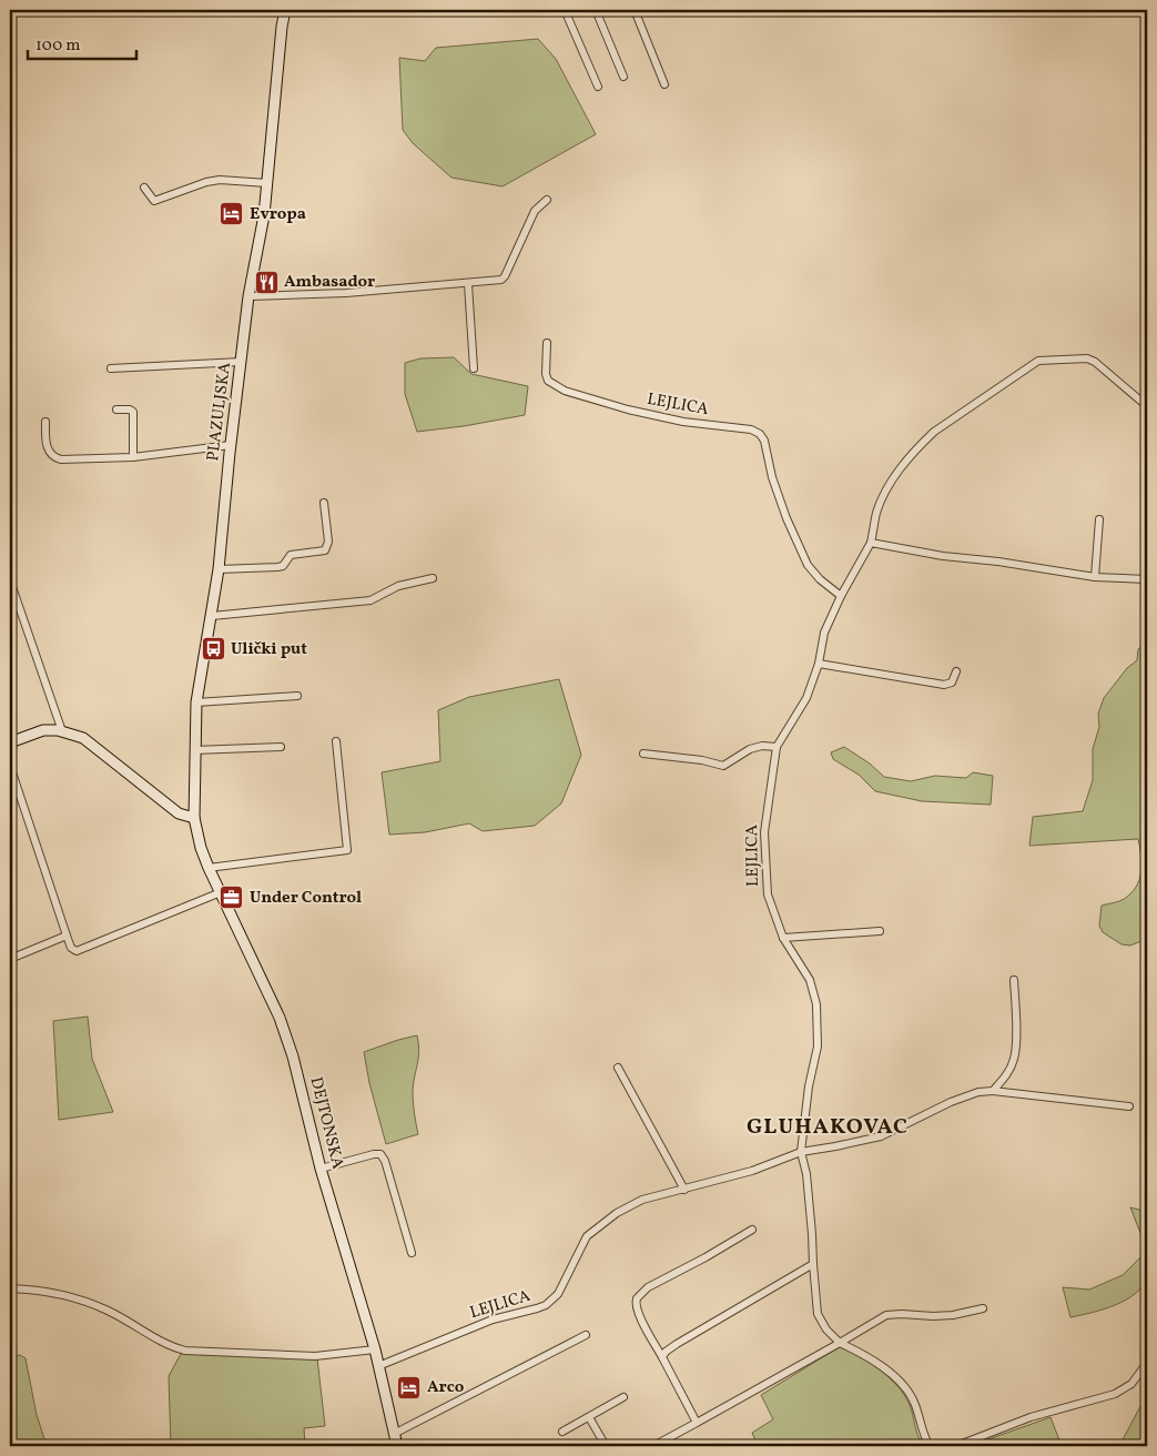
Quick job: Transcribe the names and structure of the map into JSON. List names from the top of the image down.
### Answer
{
  "streets": {
    "main road": ["PLAZULJSKA", "DEJTONSKA"],
    "street": ["LEJLICA"]
  },
  "crossings": [
    ["LEJLICA", "DEJTONSKA"],
    ["PLAZULJSKA", "DEJTONSKA"]
  ],
  "districts": ["GLUHAKOVAC"],
  "places": {
    "hotel": ["Evropa", "Arco"],
    "restaurant": ["Ambasador"],
    "bus stop": ["Ulički put"],
    "office": ["Under Control"]
  },
  "scale_bar": "100 m"
}
